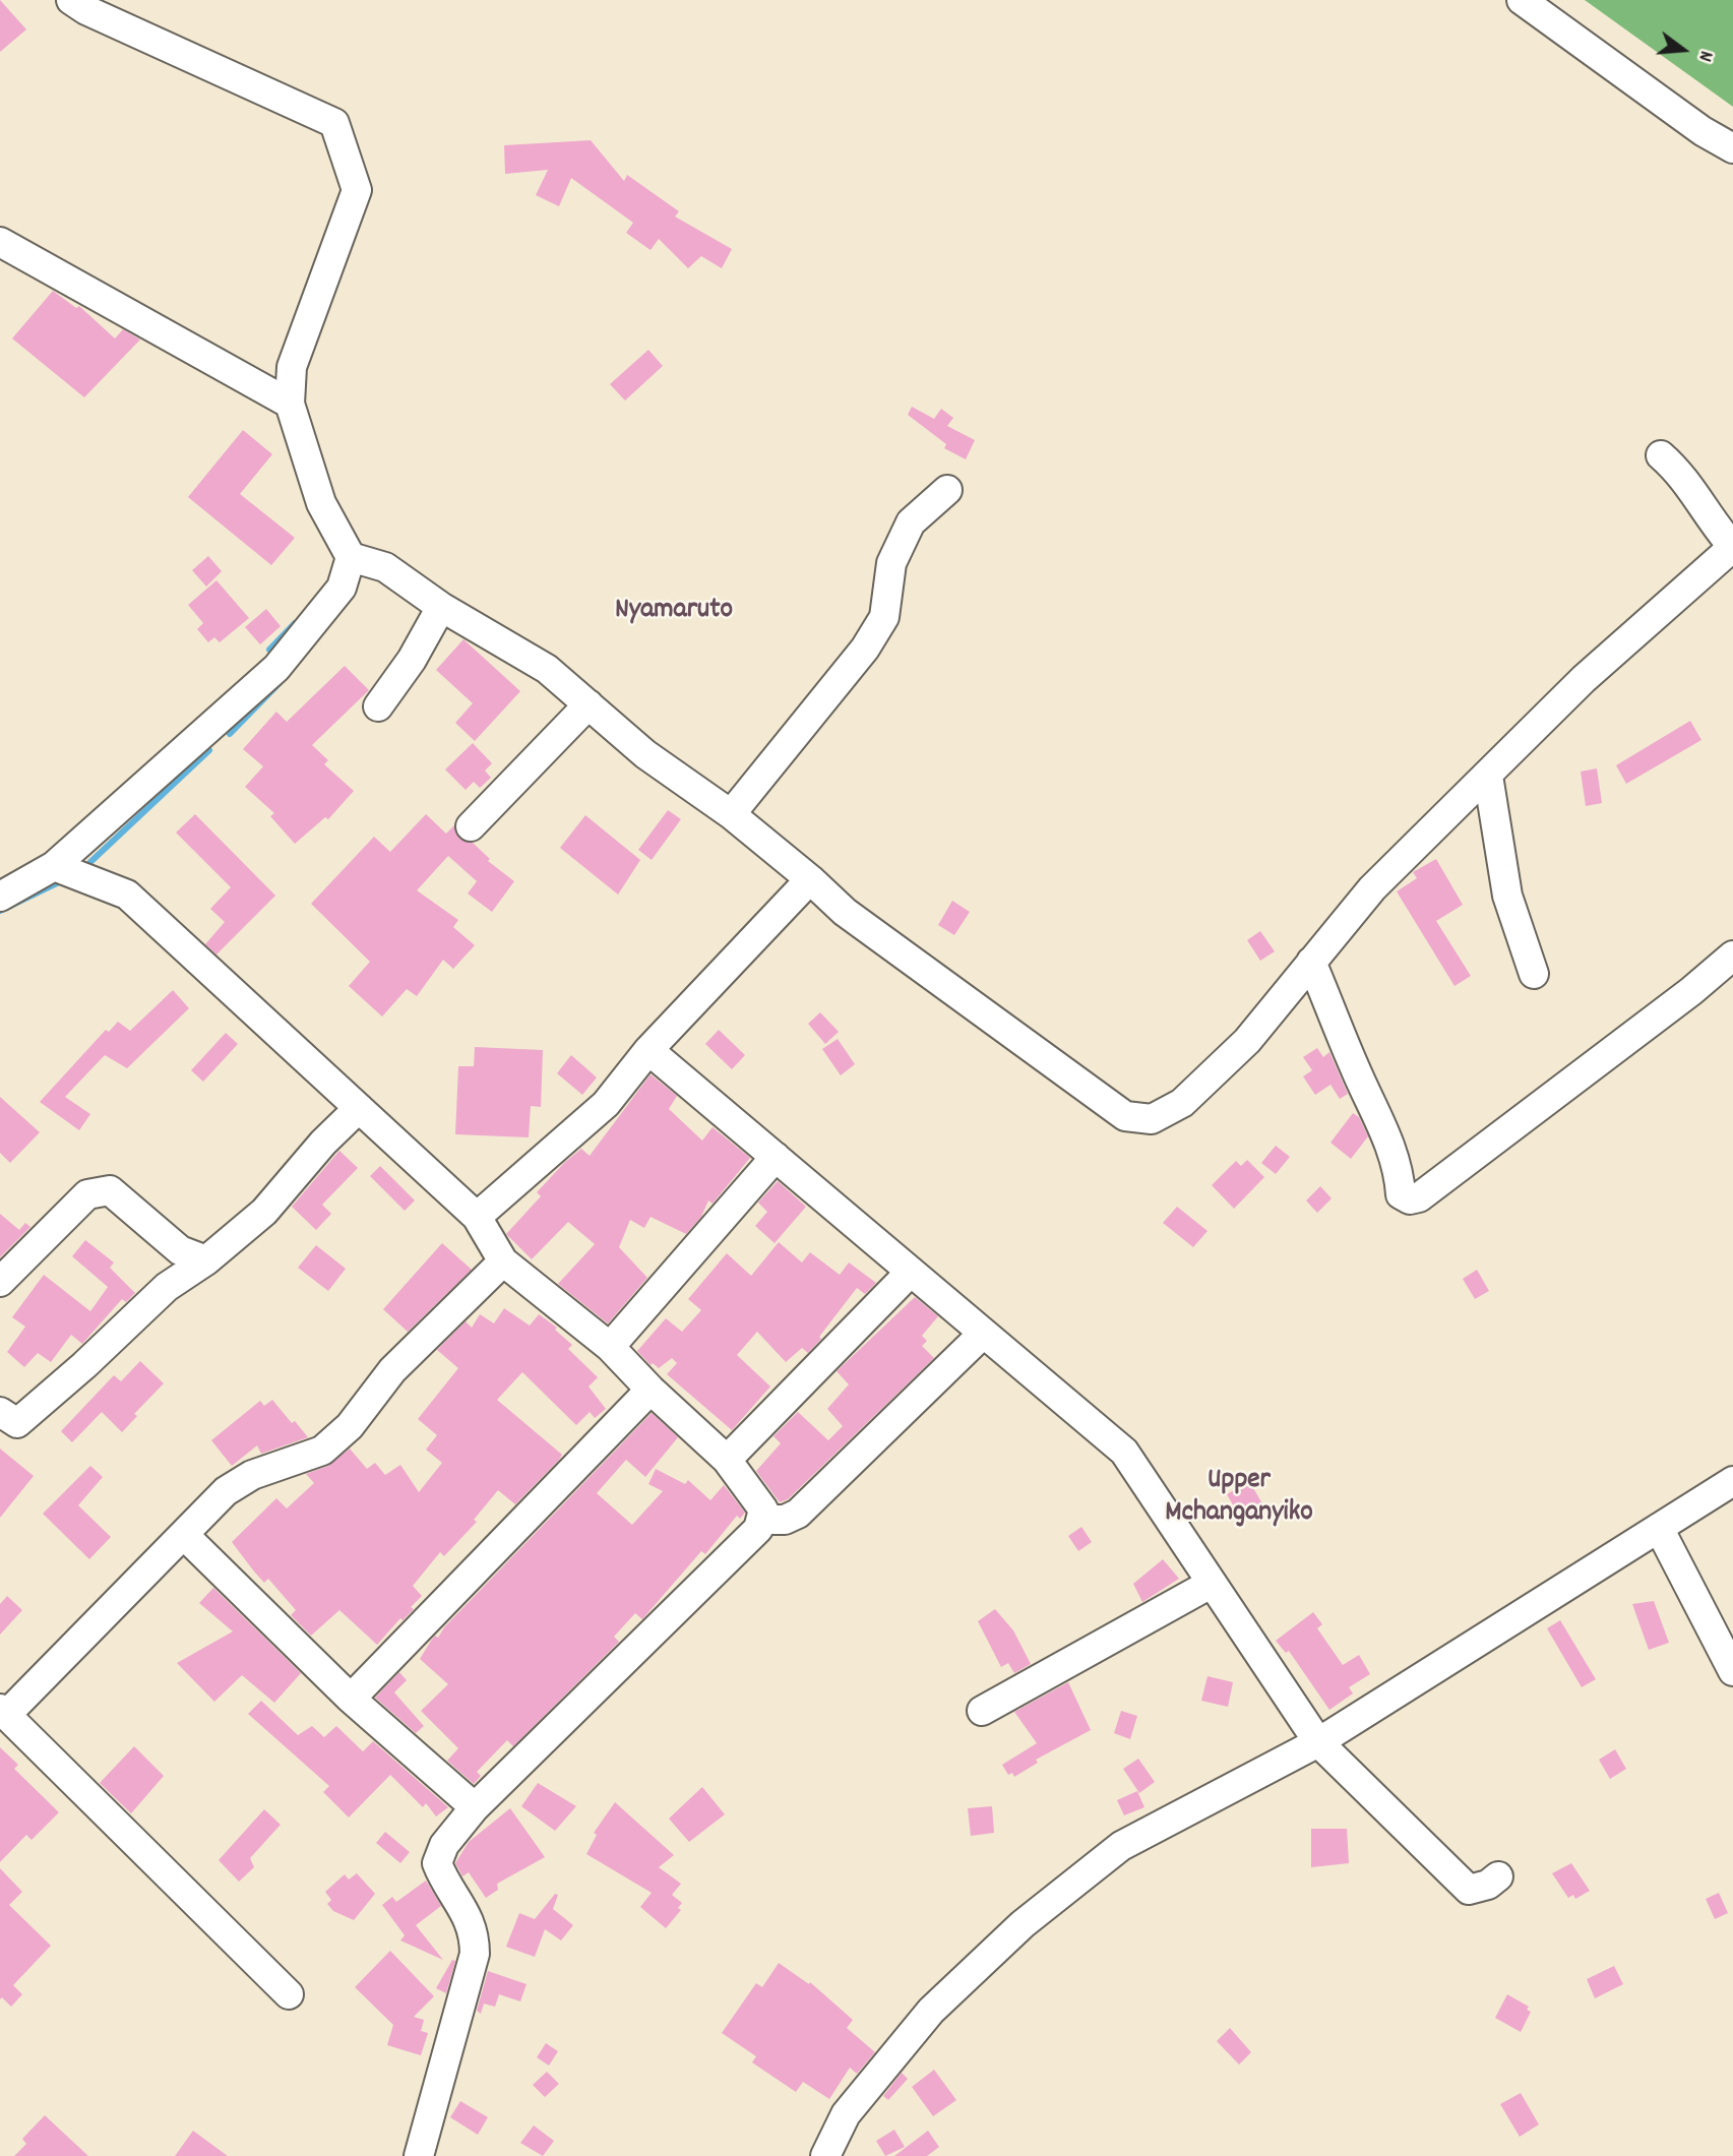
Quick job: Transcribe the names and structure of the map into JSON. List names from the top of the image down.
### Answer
{
  "districts": ["Nyamaruto", "Upper Mchanganyiko"],
  "north": "right"
}
